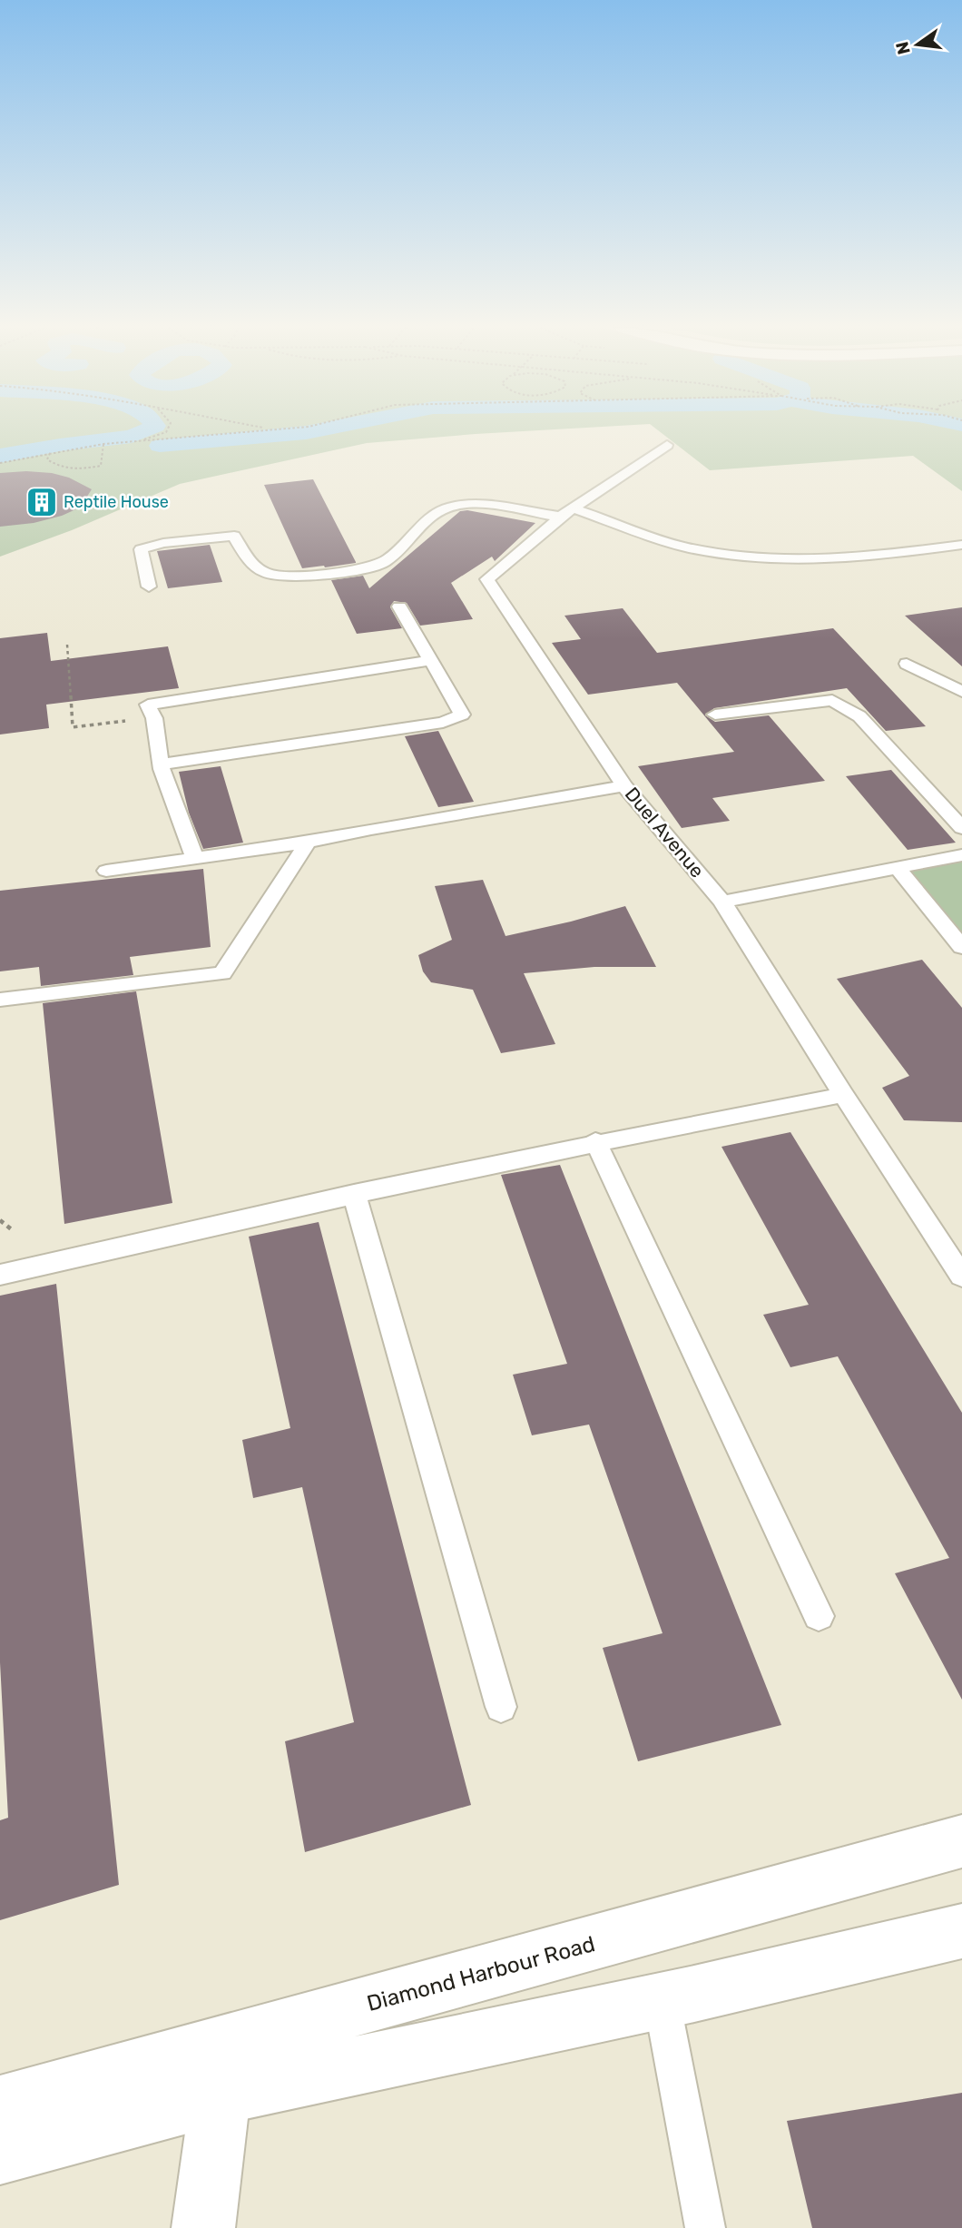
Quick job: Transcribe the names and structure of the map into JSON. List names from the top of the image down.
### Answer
{
  "streets": {
    "main road": ["Diamond Harbour Road"],
    "lane": ["Duel Avenue"]
  },
  "places": {
    "building": ["Reptile House"]
  },
  "north": "left"
}
